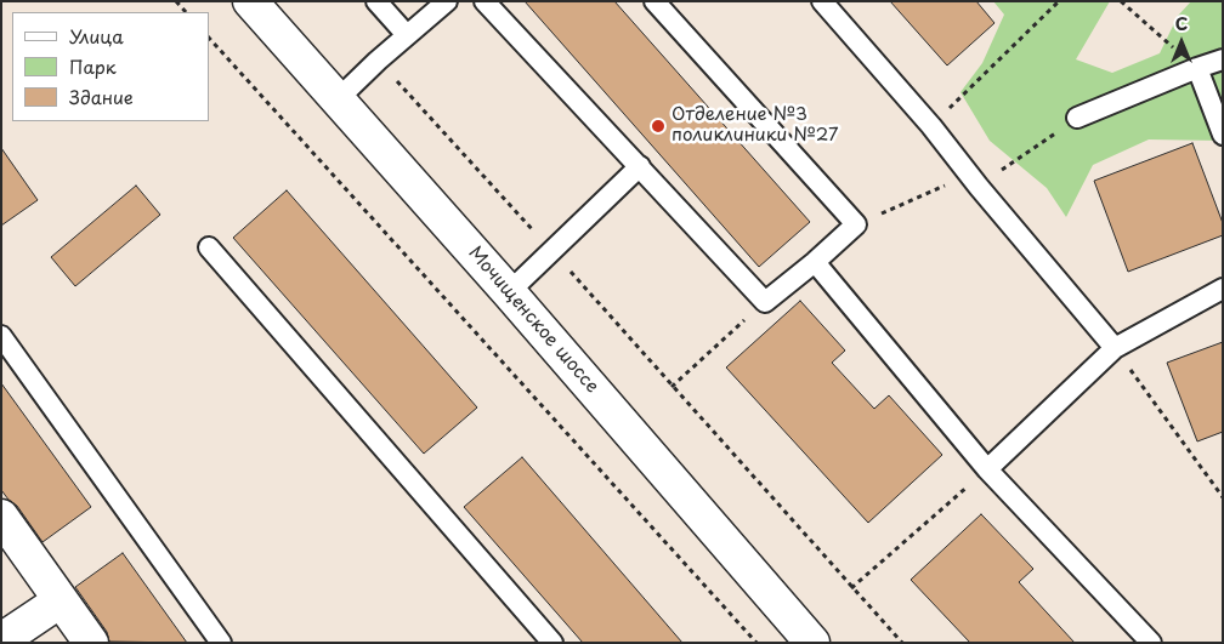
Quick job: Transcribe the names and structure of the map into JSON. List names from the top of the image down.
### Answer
{
  "streets": {
    "main road": ["Мочищенское шоссе"]
  },
  "places": ["Отделение №3 поликлиники №27"],
  "legend": ["Улица", "Парк", "Здание"],
  "north": "top"
}
